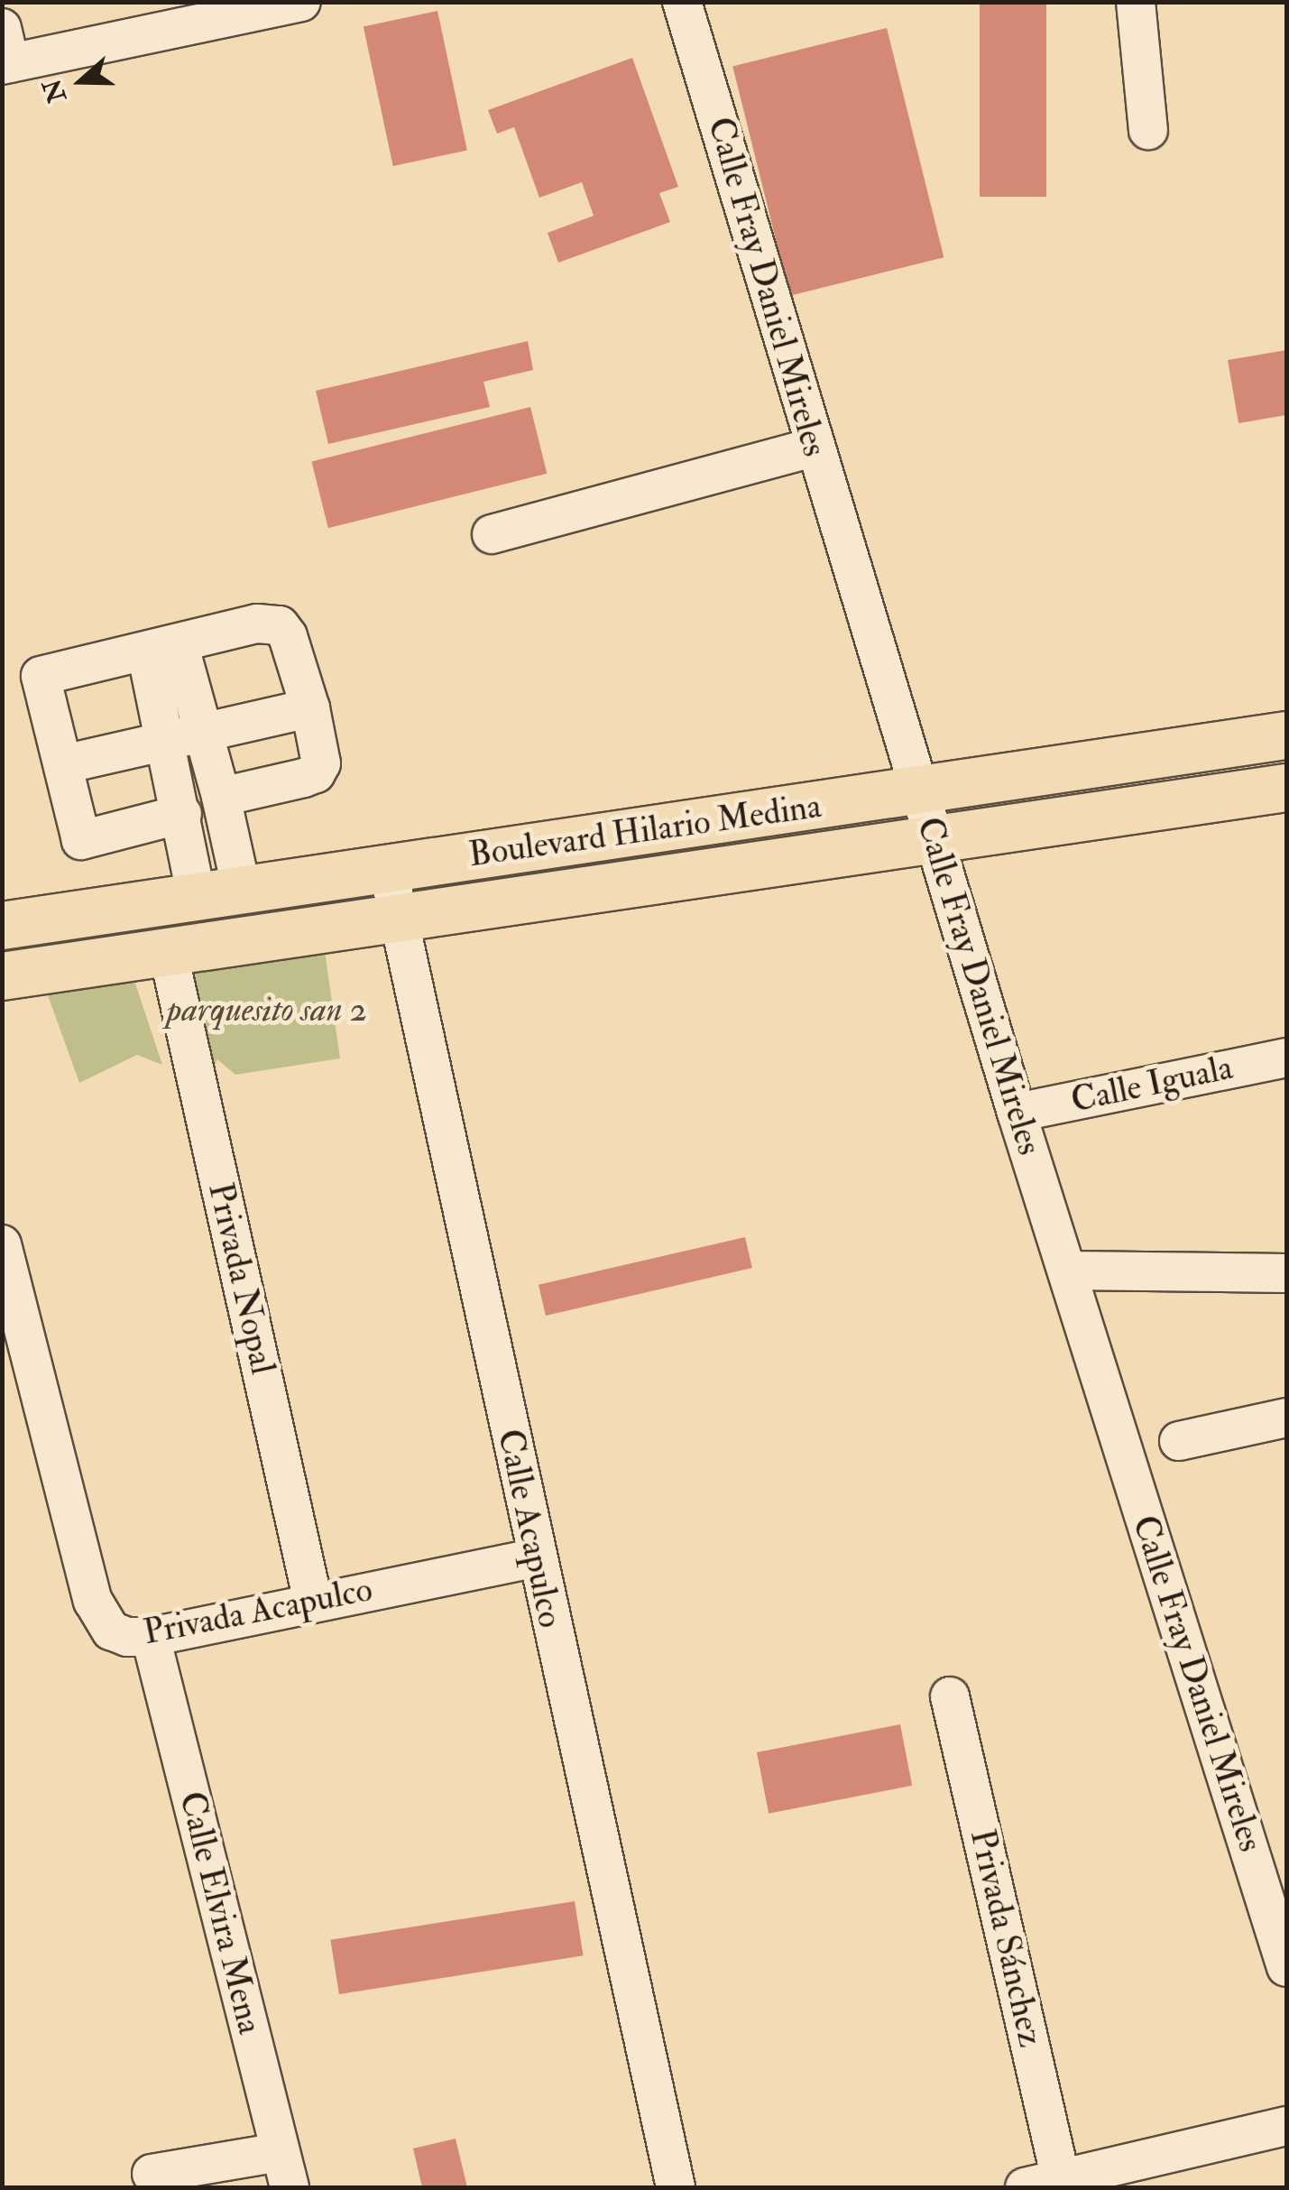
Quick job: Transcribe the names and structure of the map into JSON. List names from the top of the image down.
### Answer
{
  "streets": {
    "main road": ["Boulevard Hilario Medina"],
    "street": [
      "Calle Fray Daniel Mireles",
      "Calle Iguala",
      "Privada Nopal",
      "Calle Acapulco",
      "Privada Acapulco",
      "Calle Elvira Mena",
      "Privada Sánchez"
    ]
  },
  "crossings": [
    ["Calle Fray Daniel Mireles", "Boulevard Hilario Medina"],
    ["Calle Fray Daniel Mireles", "Calle Iguala"],
    ["Boulevard Hilario Medina", "Privada Nopal"],
    ["Boulevard Hilario Medina", "Calle Acapulco"],
    ["Privada Nopal", "Privada Acapulco"],
    ["Calle Acapulco", "Privada Acapulco"],
    ["Privada Acapulco", "Calle Elvira Mena"]
  ],
  "parks": ["parquesito san 2"],
  "north": "left"
}
